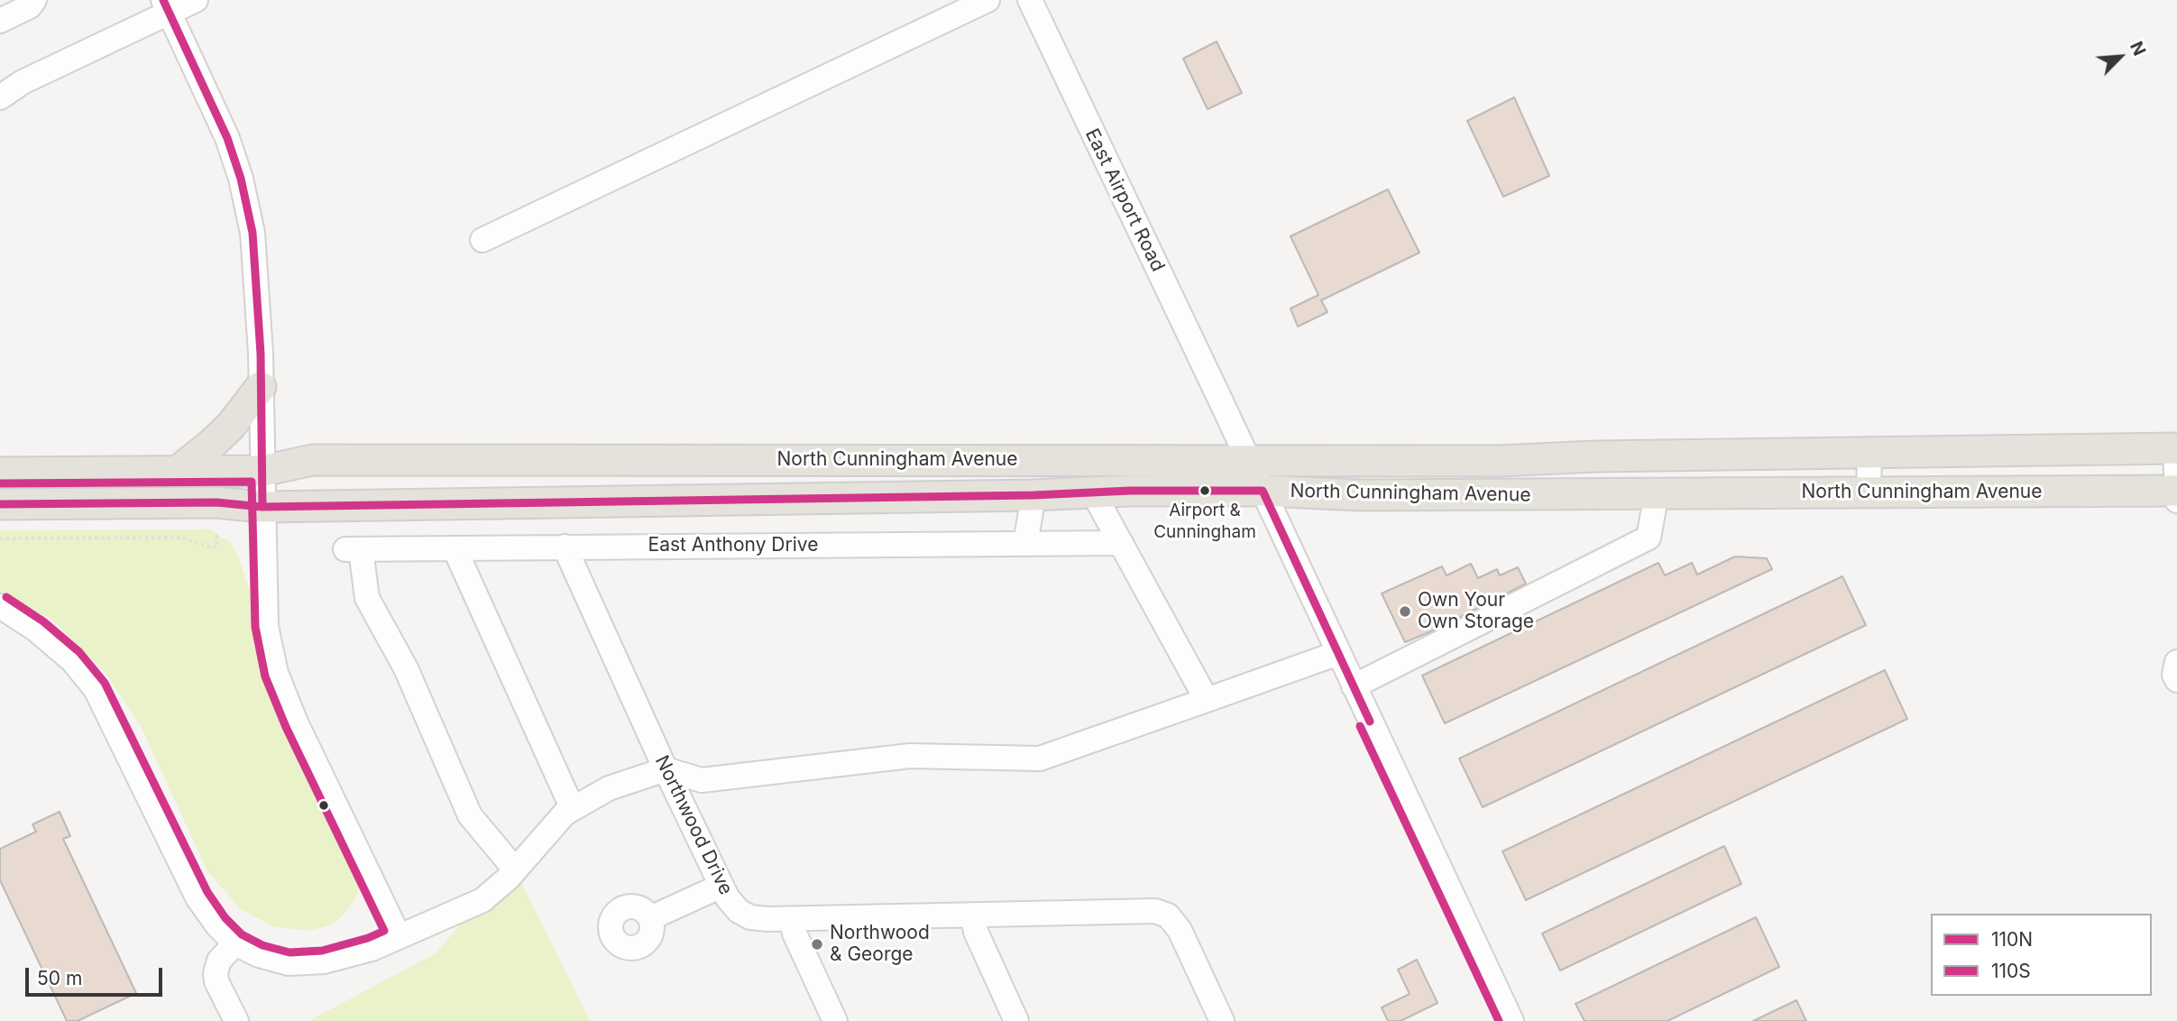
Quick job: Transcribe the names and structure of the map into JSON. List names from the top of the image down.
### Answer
{
  "streets": {
    "main road": ["North Cunningham Avenue"],
    "street": ["East Airport Road", "East Anthony Drive", "Northwood Drive"]
  },
  "crossings": [
    ["East Airport Road", "North Cunningham Avenue"],
    ["East Anthony Drive", "Northwood Drive"]
  ],
  "places": ["Airport & Cunningham", "Own Your Own Storage", "Northwood & George"],
  "lines": ["transit line 110N", "transit line 110S"],
  "legend": ["110N", "110S"],
  "scale_bar": "50 m",
  "north": "top right"
}
